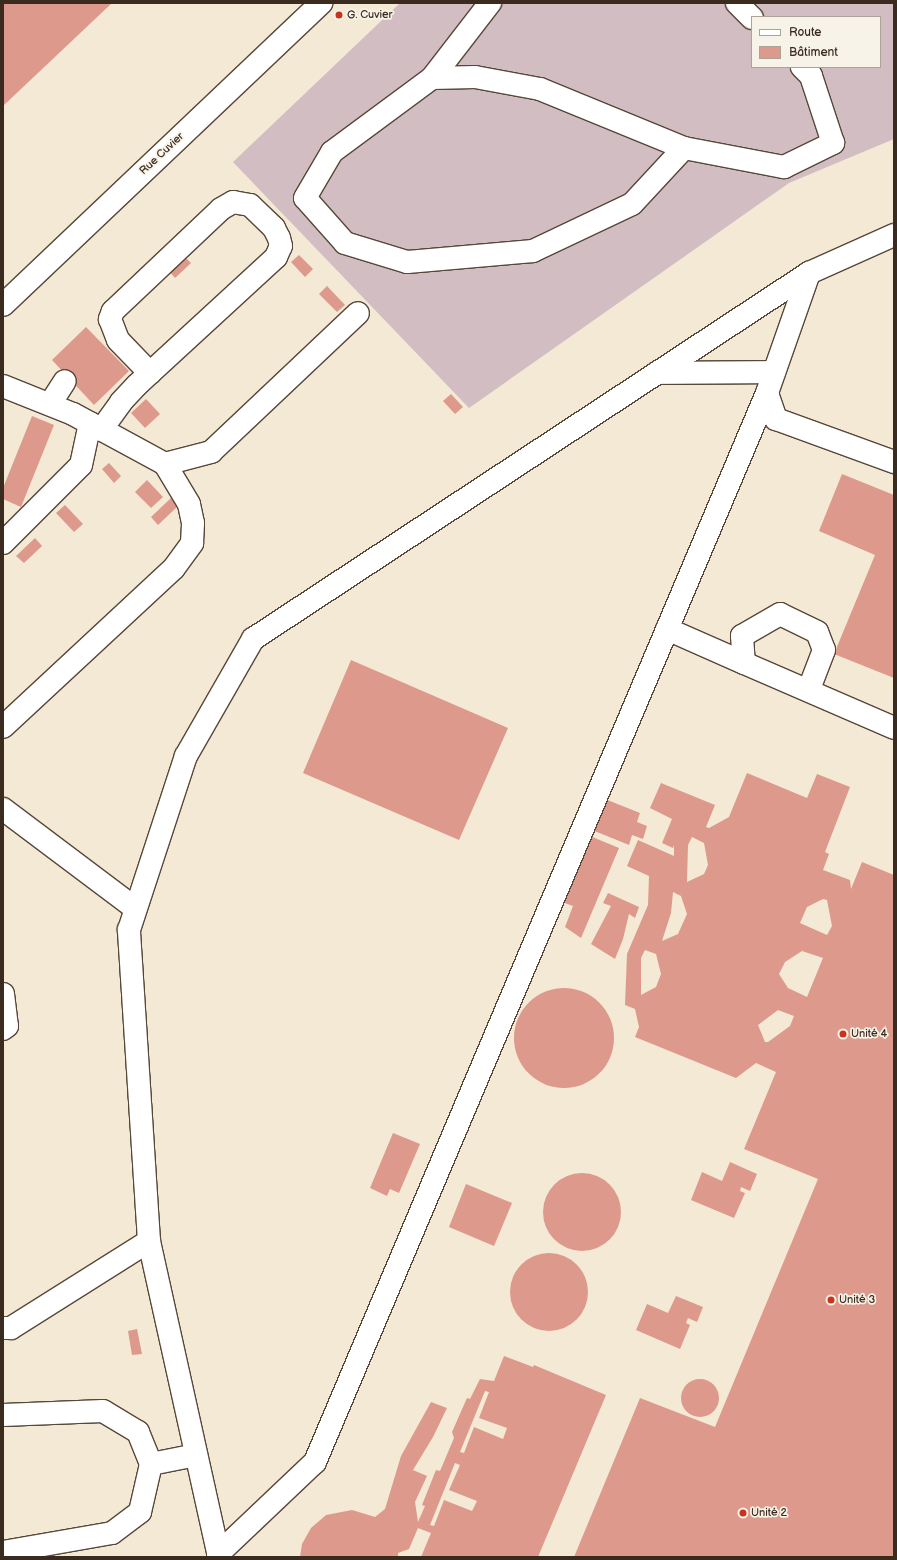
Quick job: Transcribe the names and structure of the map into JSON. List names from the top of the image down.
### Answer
{
  "streets": {
    "street": ["Rue Cuvier"]
  },
  "places": [
    "G. Cuvier",
    "Unité 4",
    "Unité 3",
    "Unité 2"
  ],
  "legend": ["Route", "Bâtiment"]
}
